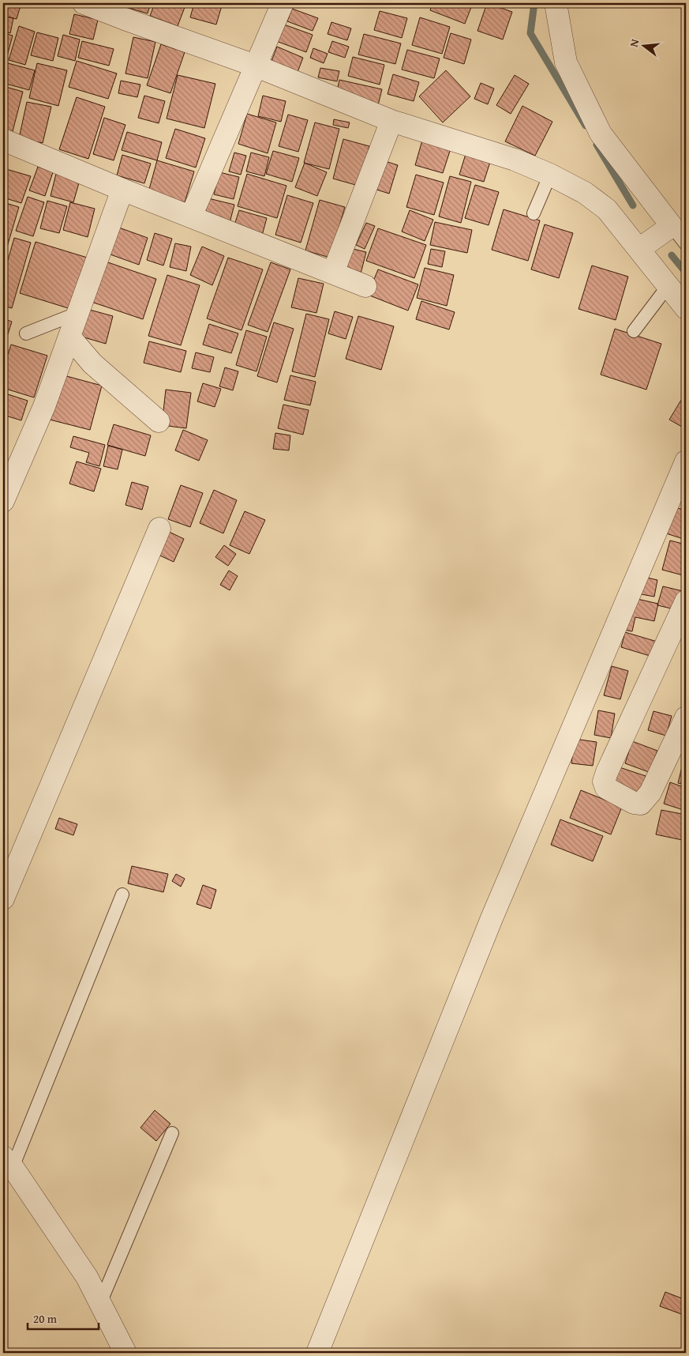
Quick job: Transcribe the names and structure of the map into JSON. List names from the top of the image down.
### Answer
{
  "scale_bar": "20 m",
  "north": "left"
}
